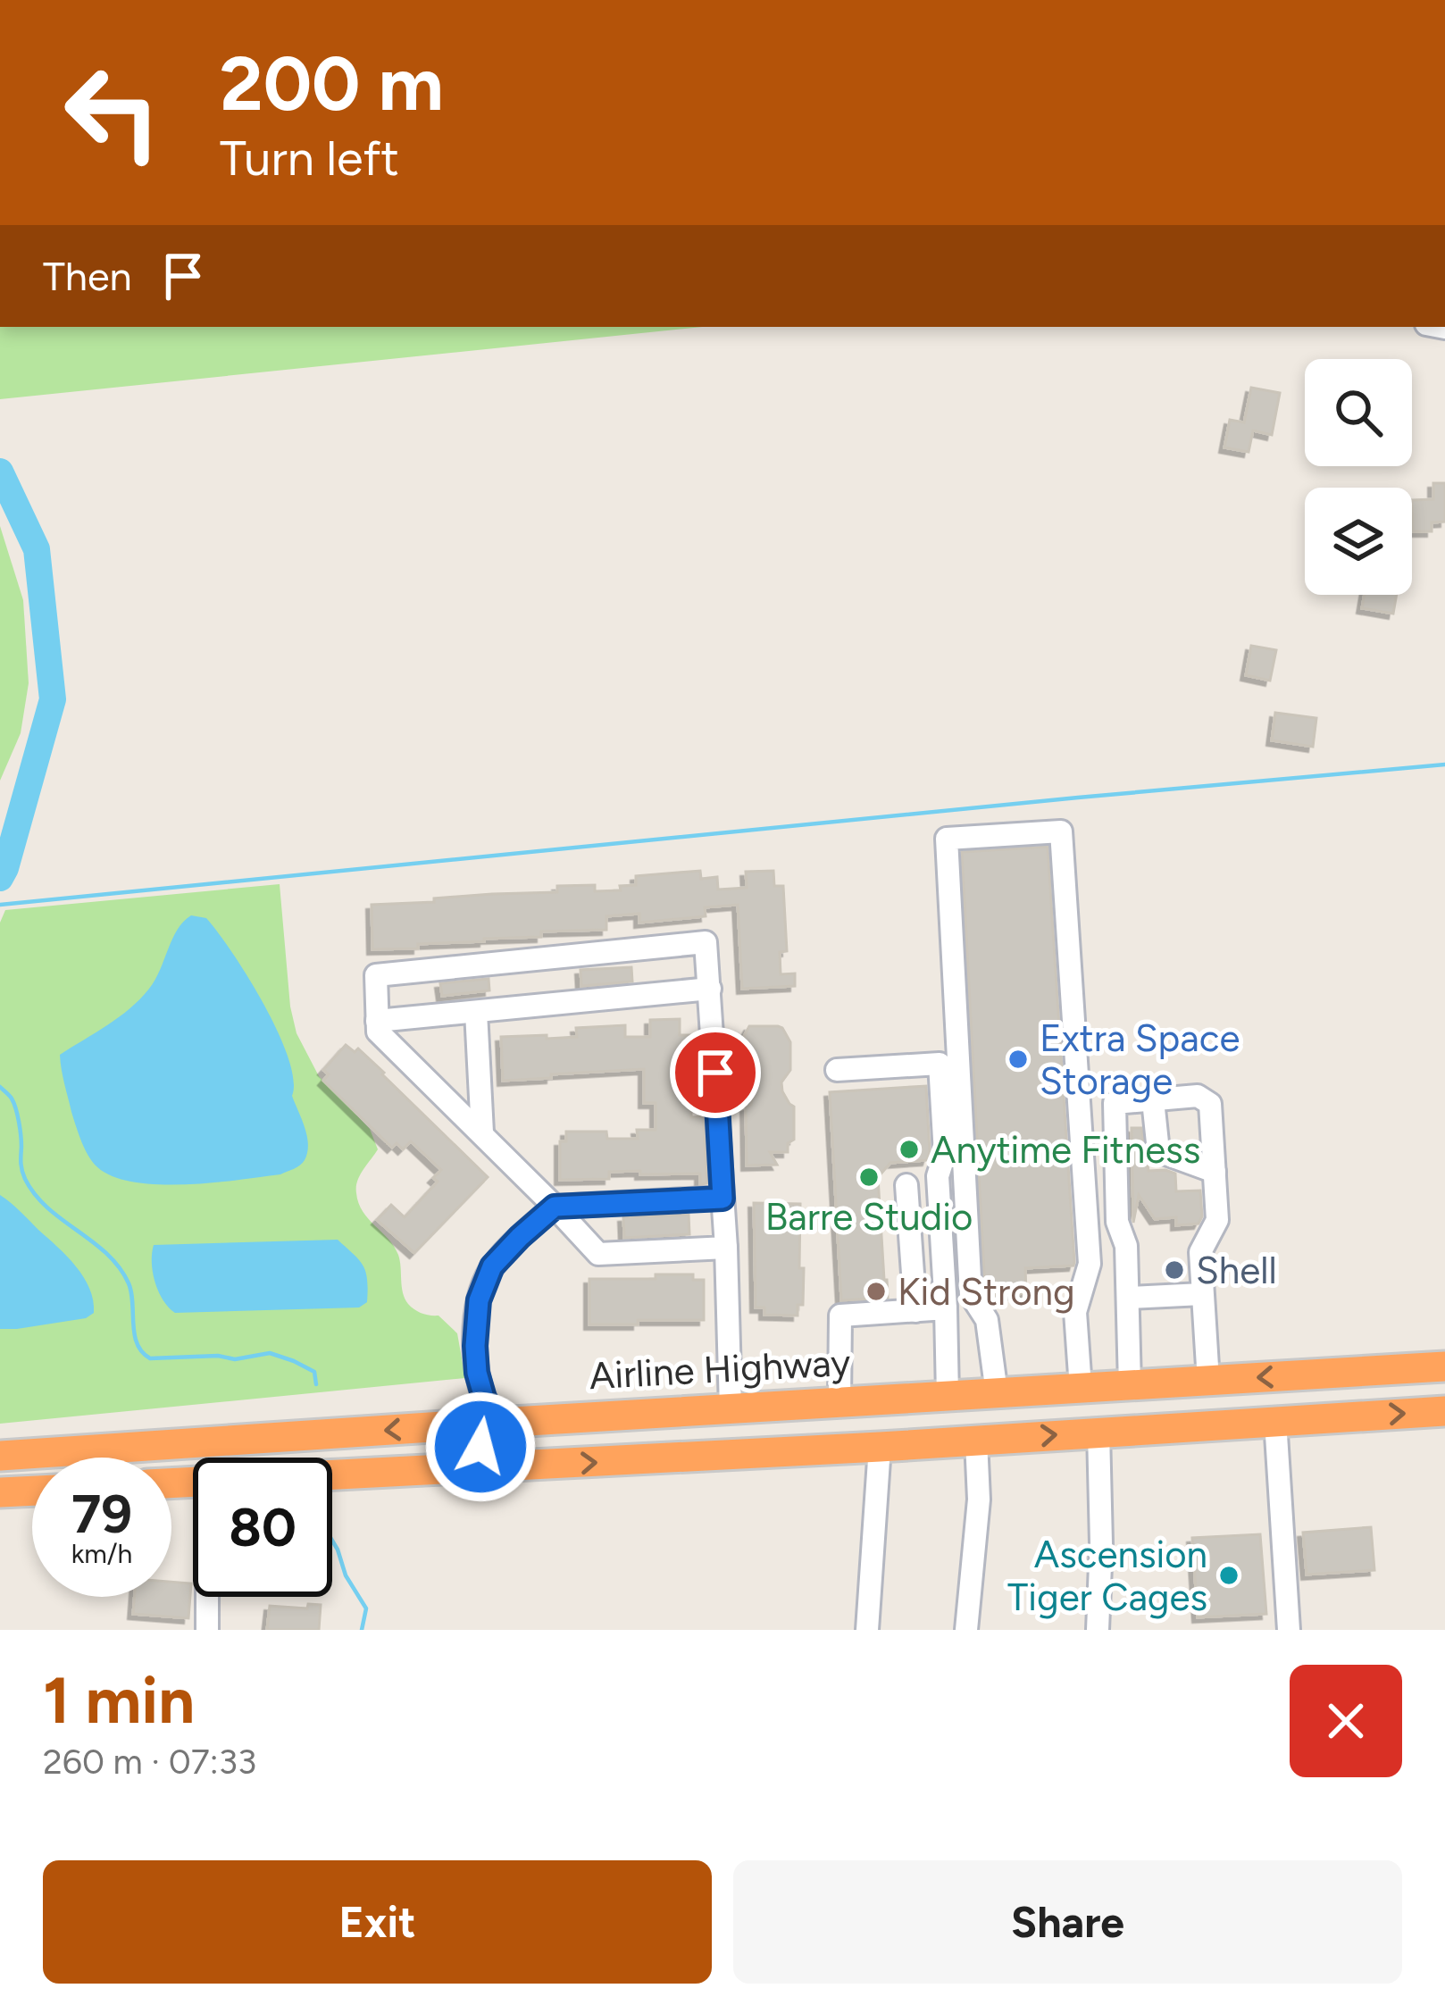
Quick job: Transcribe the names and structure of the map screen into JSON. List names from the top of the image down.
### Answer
{
  "streets": {
    "highway": ["Airline Highway"]
  },
  "places": [
    "Extra Space Storage",
    "Anytime Fitness",
    "Barre Studio",
    "Shell",
    "Kid Strong",
    "Ascension Tiger Cages"
  ],
  "page": {
    "turn": ["200 m", "Turn left"],
    "then": "Then",
    "speed": "79 km/h",
    "limit": "80",
    "heading": ["1 min", "260 m · 07:33"],
    "buttons": ["Exit", "Share"]
  }
}
